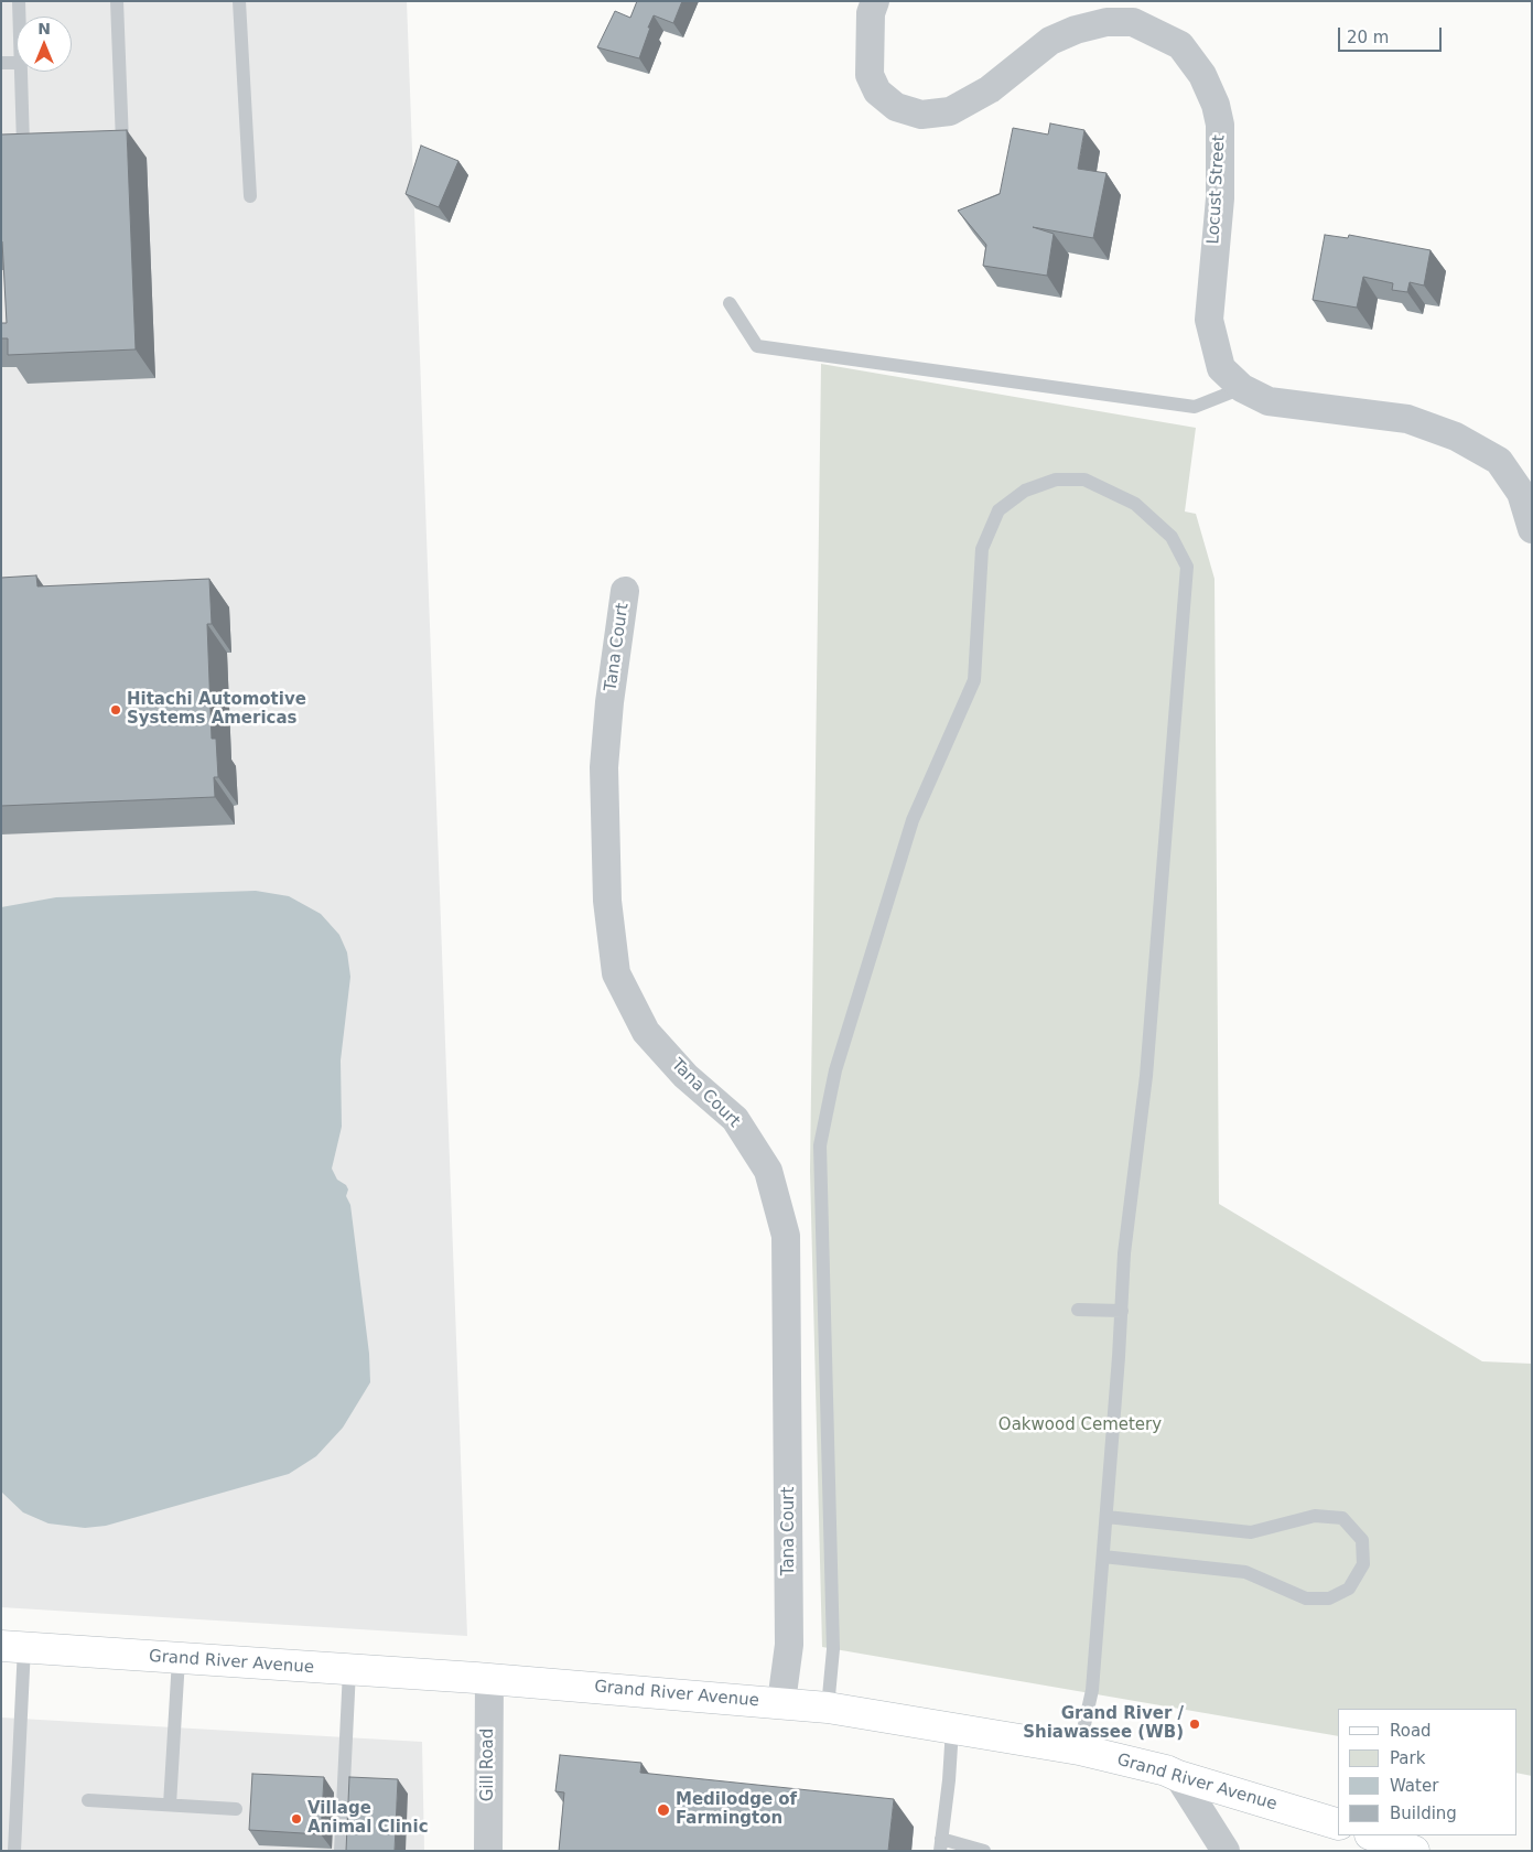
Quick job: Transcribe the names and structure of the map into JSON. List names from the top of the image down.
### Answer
{
  "streets": {
    "main road": ["Grand River Avenue"],
    "street": ["Locust Street", "Tana Court", "Gill Road"]
  },
  "crossings": [
    ["Tana Court", "Grand River Avenue"],
    ["Grand River Avenue", "Gill Road"]
  ],
  "parks": ["Oakwood Cemetery"],
  "places": [
    "Hitachi Automotive Systems Americas",
    "Grand River / Shiawassee (WB)",
    "Medilodge of Farmington",
    "Village Animal Clinic"
  ],
  "legend": [
    "Road",
    "Park",
    "Water",
    "Building"
  ],
  "scale_bar": "20 m",
  "north": "top"
}
